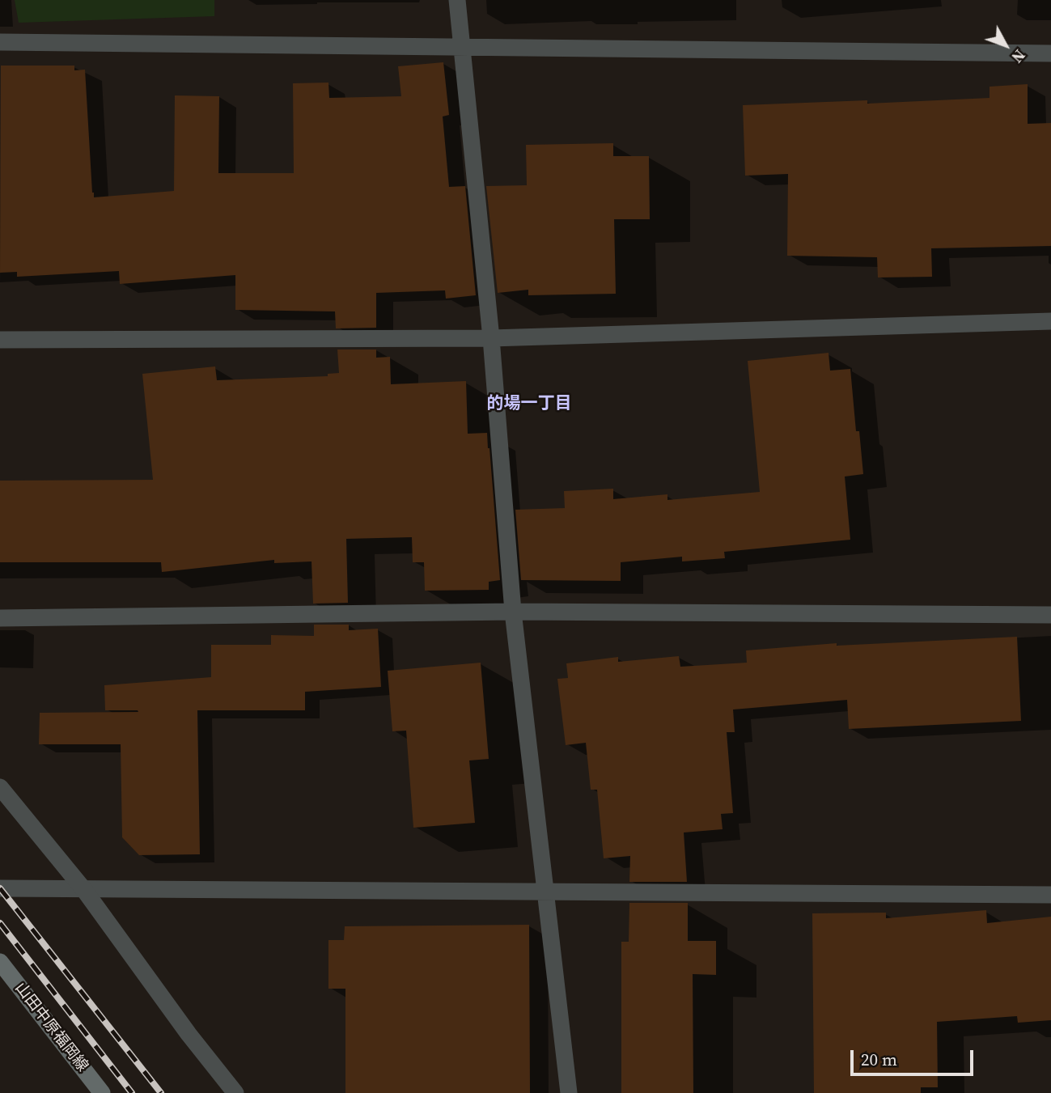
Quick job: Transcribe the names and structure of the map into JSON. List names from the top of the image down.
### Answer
{
  "streets": {
    "main road": ["山田中原福岡線"]
  },
  "districts": ["的場一丁目"],
  "scale_bar": "20 m",
  "north": "bottom right"
}
